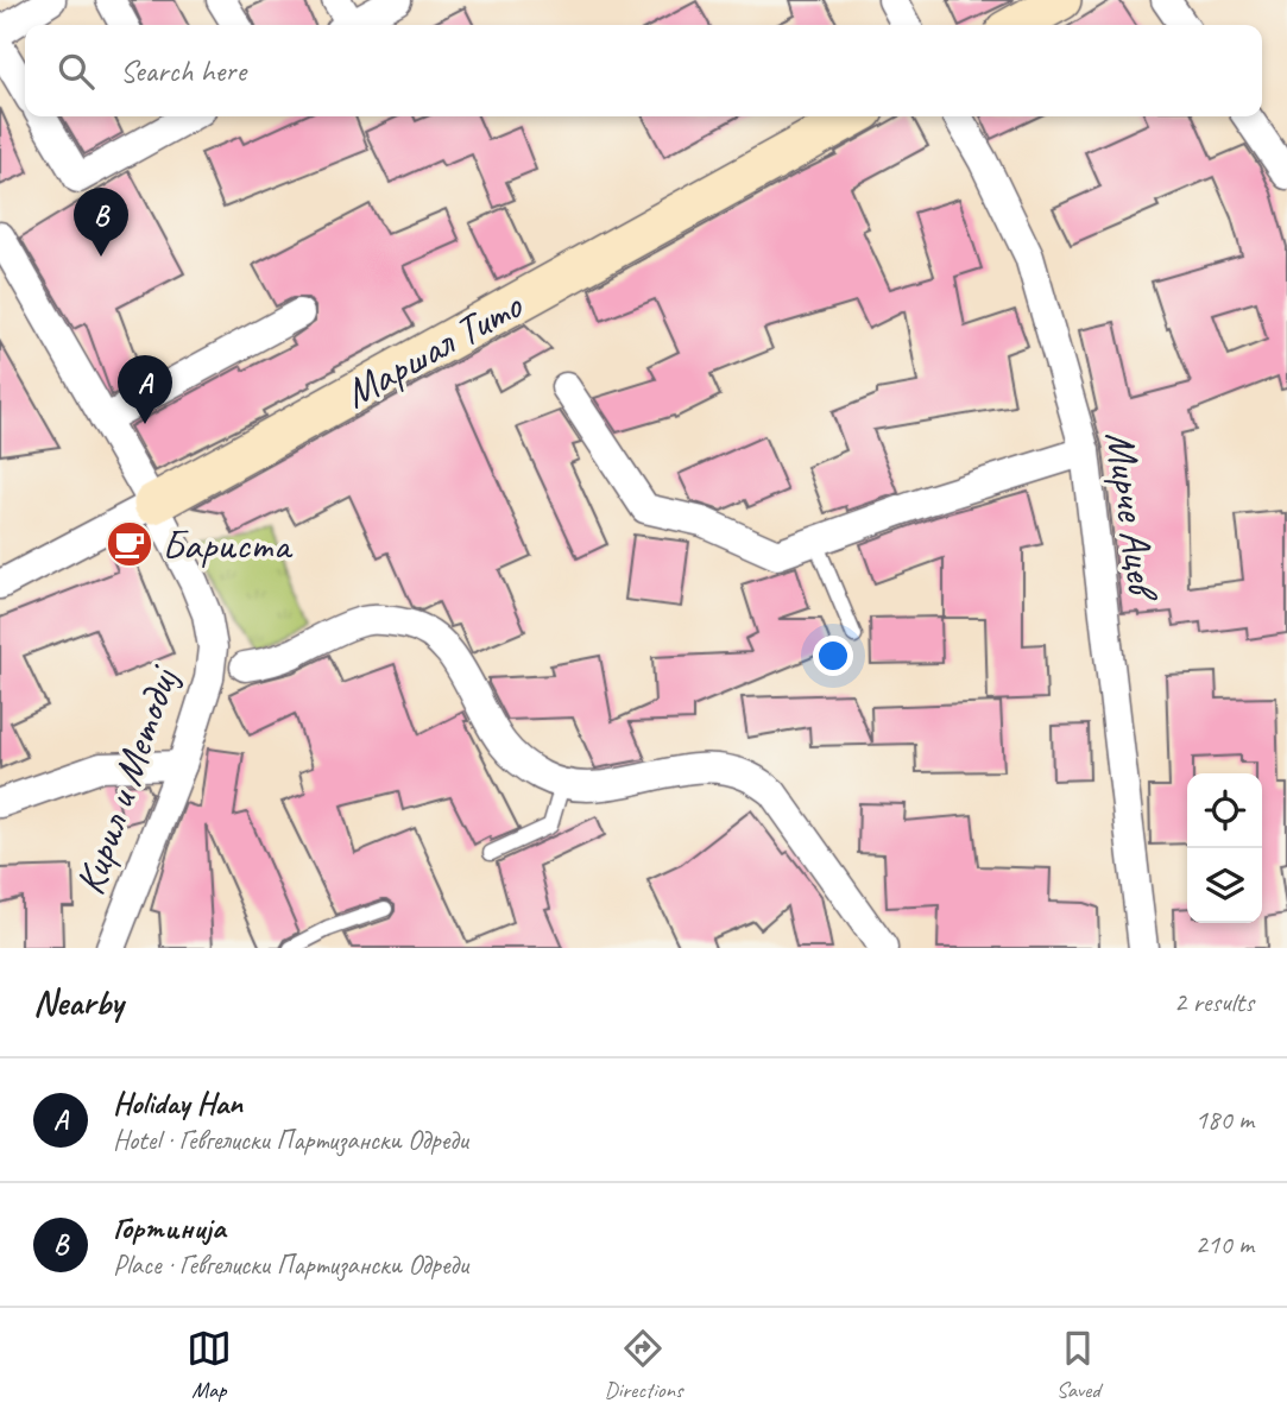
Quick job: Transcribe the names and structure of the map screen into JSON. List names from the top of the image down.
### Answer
{
  "streets": {
    "street": ["Маршал Тито", "Мирче Ацев", "Кирил и Методиј"]
  },
  "crossings": [
    ["Маршал Тито", "Кирил и Методиј"]
  ],
  "places": {
    "cafe": ["Бариста"]
  },
  "page": {
    "search": "Search here",
    "pins": ["B", "A"],
    "heading": ["Nearby", "2 results"],
    "list": [
      {
        "mark": "A",
        "name": "Holiday Han",
        "note": "Hotel · Гевгелиски Партизански Одреди",
        "value": "180 m"
      },
      {
        "mark": "B",
        "name": "Гортинија",
        "note": "Place · Гевгелиски Партизански Одреди",
        "value": "210 m"
      }
    ],
    "nav": ["Map", "Directions", "Saved"]
  }
}
